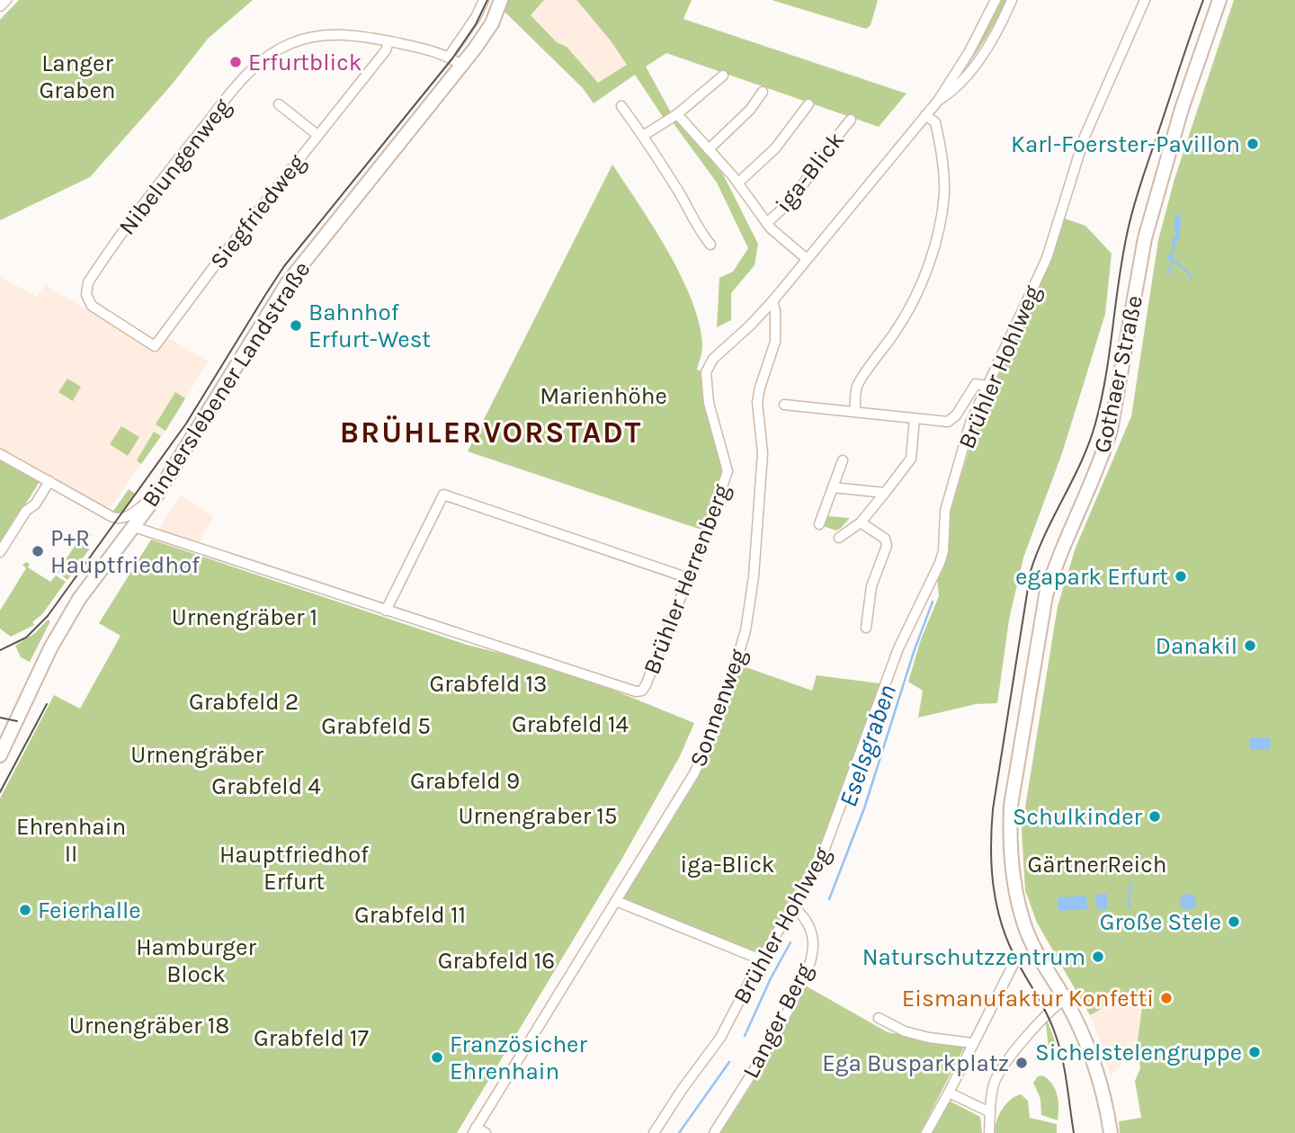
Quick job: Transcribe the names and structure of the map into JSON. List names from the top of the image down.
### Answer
{
  "streets": {
    "main road": ["Gothaer Straße", "Binderslebener Landstraße"],
    "street": [
      "Nibelungenweg",
      "iga-Blick",
      "Siegfriedweg",
      "Brühler Hohlweg",
      "Brühler Herrenberg",
      "Sonnenweg",
      "Langer Berg"
    ]
  },
  "crossings": [
    ["Nibelungenweg", "Siegfriedweg"],
    ["Nibelungenweg", "Binderslebener Landstraße"],
    ["iga-Blick", "Brühler Herrenberg"],
    ["Brühler Hohlweg", "Langer Berg"],
    ["Binderslebener Landstraße", "Brühler Herrenberg"],
    ["Brühler Herrenberg", "Sonnenweg"]
  ],
  "districts": ["BRÜHLERVORSTADT"],
  "water": ["Eselsgraben"],
  "parks": [
    "Langer Graben",
    "Marienhöhe",
    "Urnengräber 1",
    "Grabfeld 13",
    "Grabfeld 2",
    "Grabfeld 14",
    "Grabfeld 5",
    "Urnengräber",
    "Grabfeld 9",
    "Grabfeld 4",
    "Urnengraber 15",
    "Ehrenhain II",
    "Hauptfriedhof Erfurt",
    "iga-Blick",
    "GärtnerReich",
    "Grabfeld 11",
    "Hamburger Block",
    "Grabfeld 16",
    "Urnengräber 18",
    "Grabfeld 17"
  ],
  "places": [
    "Erfurtblick",
    "Karl-Foerster-Pavillon",
    "Bahnhof Erfurt-West",
    "P+R Hauptfriedhof",
    "egapark Erfurt",
    "Danakil",
    "Schulkinder",
    "Feierhalle",
    "Große Stele",
    "Naturschutzzentrum",
    "Eismanufaktur Konfetti",
    "Sichelstelengruppe",
    "Französicher Ehrenhain",
    "Ega Busparkplatz"
  ]
}
